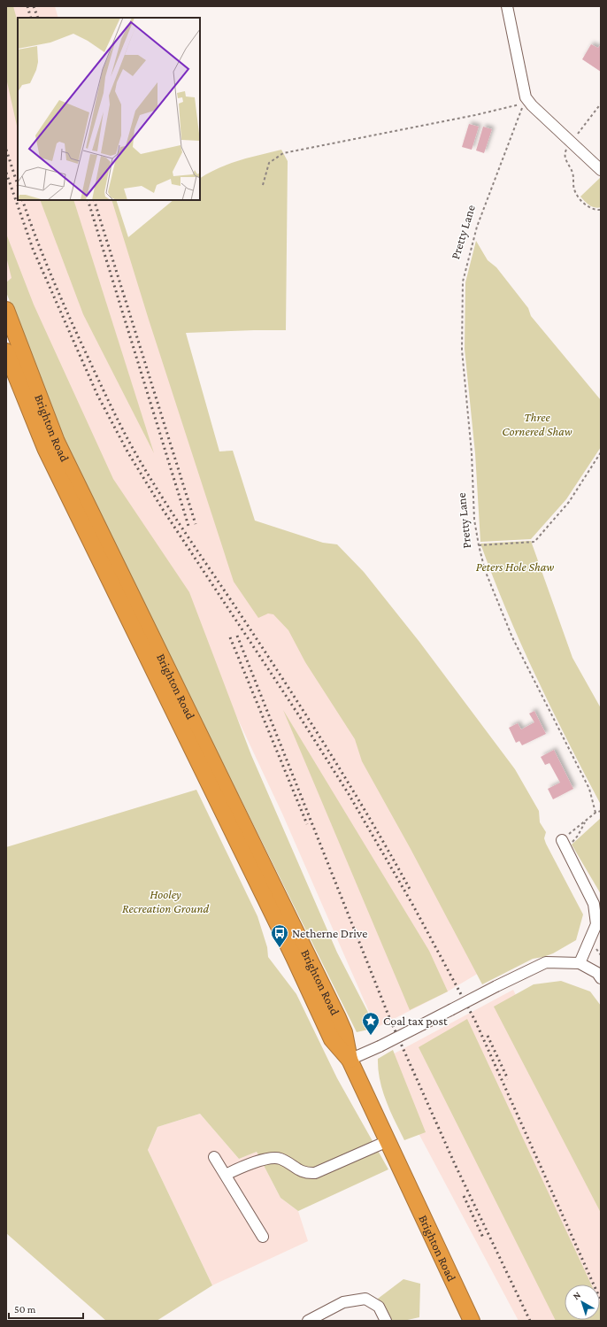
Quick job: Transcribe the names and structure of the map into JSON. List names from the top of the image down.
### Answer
{
  "streets": {
    "highway": ["Brighton Road"],
    "path": ["Pretty Lane"]
  },
  "parks": ["Three Cornered Shaw", "Peters Hole Shaw", "Hooley Recreation Ground"],
  "places": {
    "bus stop": ["Netherne Drive"],
    "place": ["Coal tax post"]
  },
  "scale_bar": "50 m",
  "north": "top left"
}
